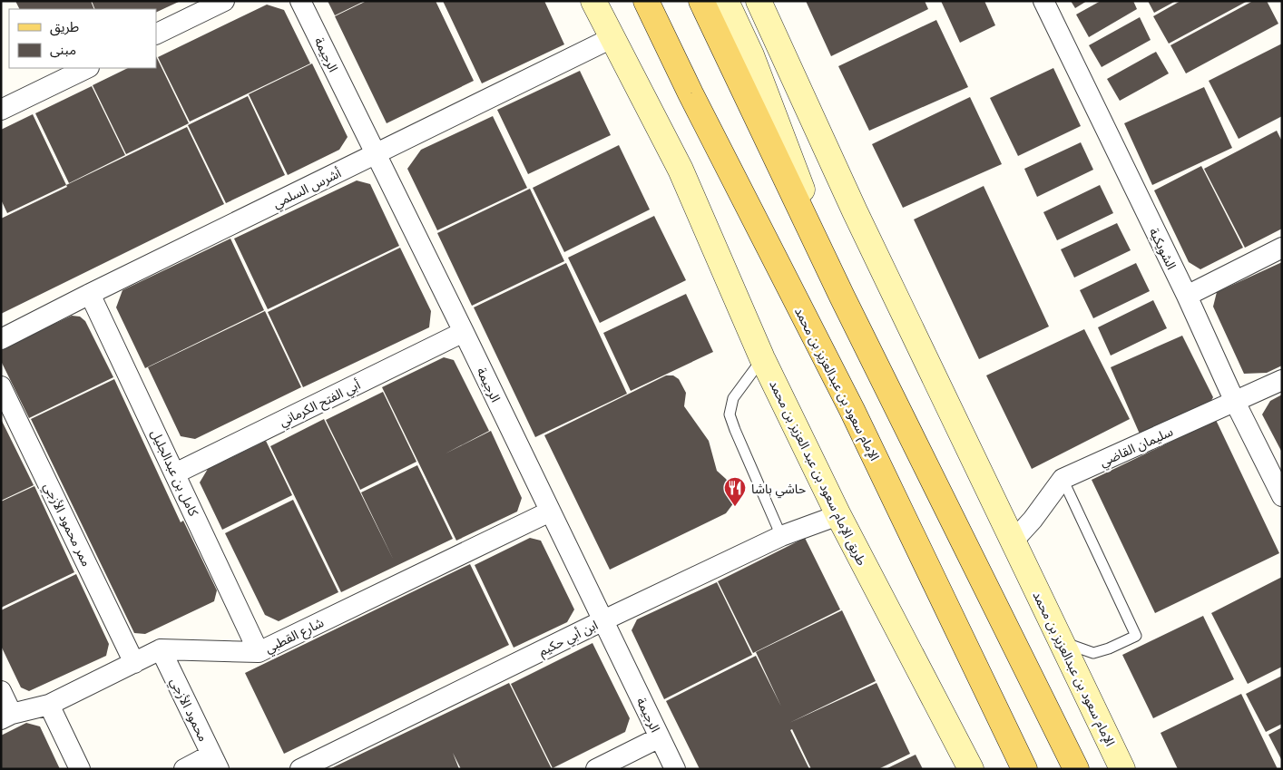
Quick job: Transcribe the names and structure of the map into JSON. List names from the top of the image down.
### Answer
{
  "streets": {
    "main road": ["الإمام سعود بن عبدالعزيز بن محمد"],
    "street": [
      "الرجيمة",
      "أشرس السلمي",
      "الشويكية",
      "أبي الفتح الكرماني",
      "سليمان القاضي",
      "كامل بن عبدالجليل",
      "طريق الإمام سعود بن عبد العزيز بن محمد",
      "ممر محمود الأزجي",
      "شارع القطبي",
      "ابن أبي حكيم",
      "محمود الأزجي"
    ]
  },
  "crossings": [
    ["الرجيمة", "أشرس السلمي"],
    ["الرجيمة", "أبي الفتح الكرماني"],
    ["الرجيمة", "شارع القطبي"],
    ["الرجيمة", "ابن أبي حكيم"],
    ["أشرس السلمي", "كامل بن عبدالجليل"],
    ["أشرس السلمي", "طريق الإمام سعود بن عبد العزيز بن محمد"],
    ["الشويكية", "سليمان القاضي"],
    ["الإمام سعود بن عبدالعزيز بن محمد", "سليمان القاضي"],
    ["أبي الفتح الكرماني", "كامل بن عبدالجليل"],
    ["كامل بن عبدالجليل", "شارع القطبي"],
    ["طريق الإمام سعود بن عبد العزيز بن محمد", "ابن أبي حكيم"],
    ["ممر محمود الأزجي", "شارع القطبي"],
    ["شارع القطبي", "محمود الأزجي"]
  ],
  "places": {
    "restaurant": ["حاشي باشا"]
  },
  "legend": ["طريق", "مبنى"]
}
